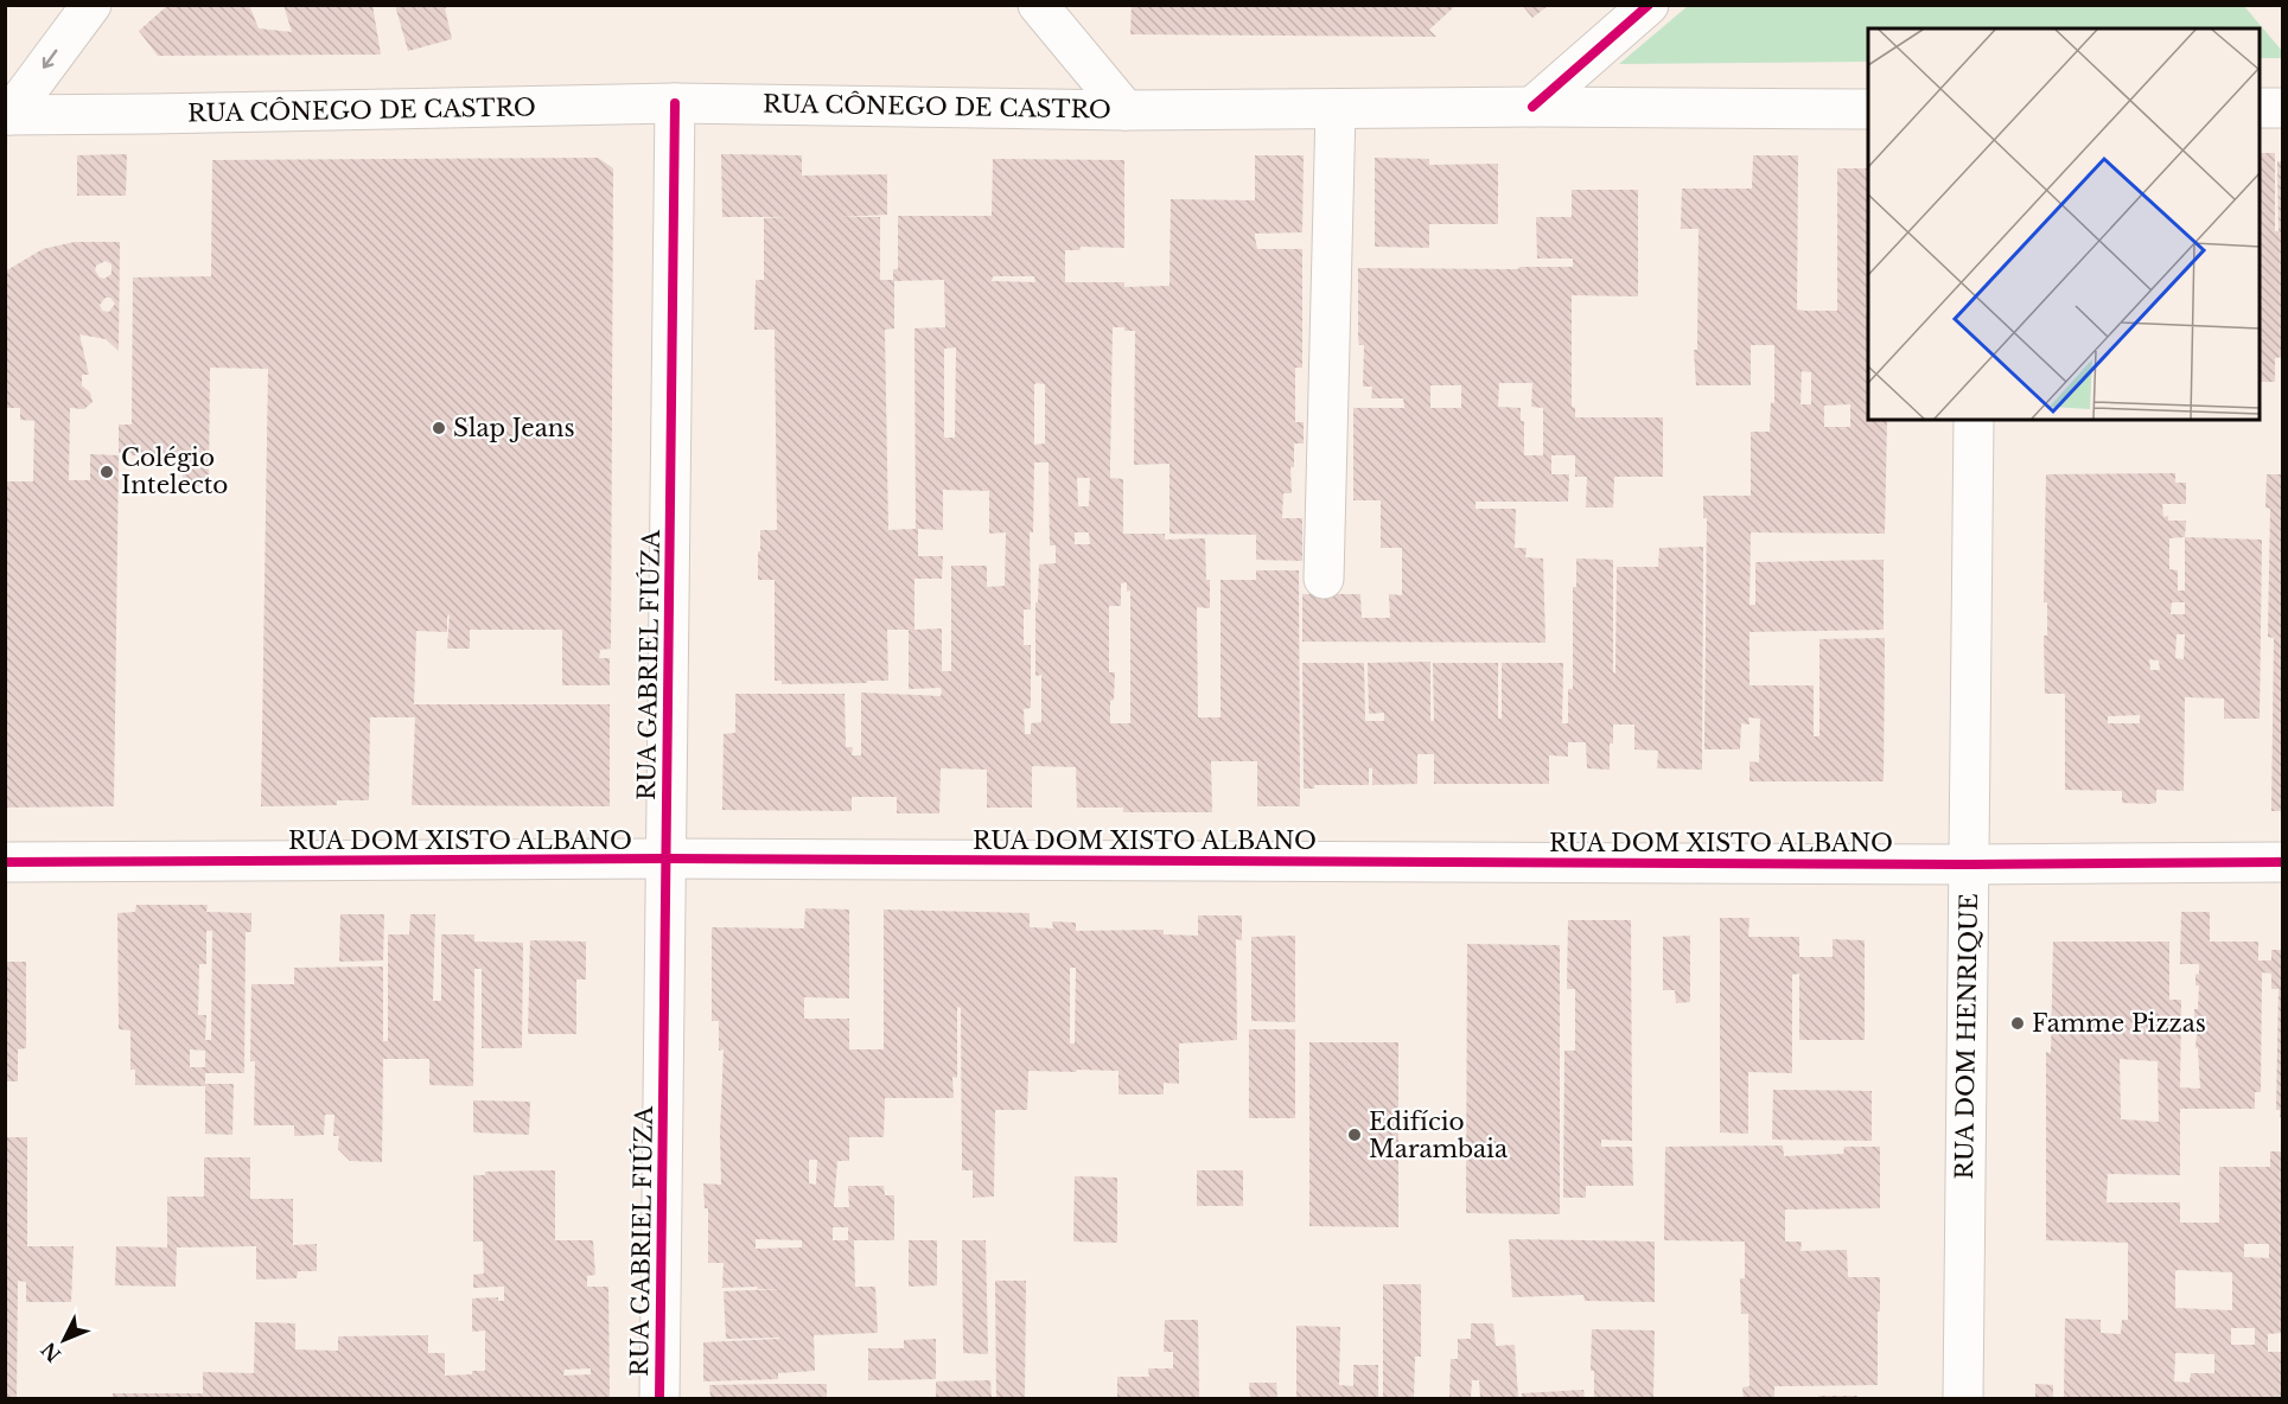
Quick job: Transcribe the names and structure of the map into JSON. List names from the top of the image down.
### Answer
{
  "streets": {
    "street": [
      "RUA CÔNEGO DE CASTRO",
      "RUA GABRIEL FIÚZA",
      "RUA DOM XISTO ALBANO",
      "RUA DOM HENRIQUE"
    ]
  },
  "crossings": [
    ["RUA CÔNEGO DE CASTRO", "RUA GABRIEL FIÚZA"],
    ["RUA GABRIEL FIÚZA", "RUA DOM XISTO ALBANO"],
    ["RUA DOM XISTO ALBANO", "RUA DOM HENRIQUE"]
  ],
  "places": [
    "Slap Jeans",
    "Colégio Intelecto",
    "Famme Pizzas",
    "Edifício Marambaia"
  ],
  "north": "bottom left"
}
